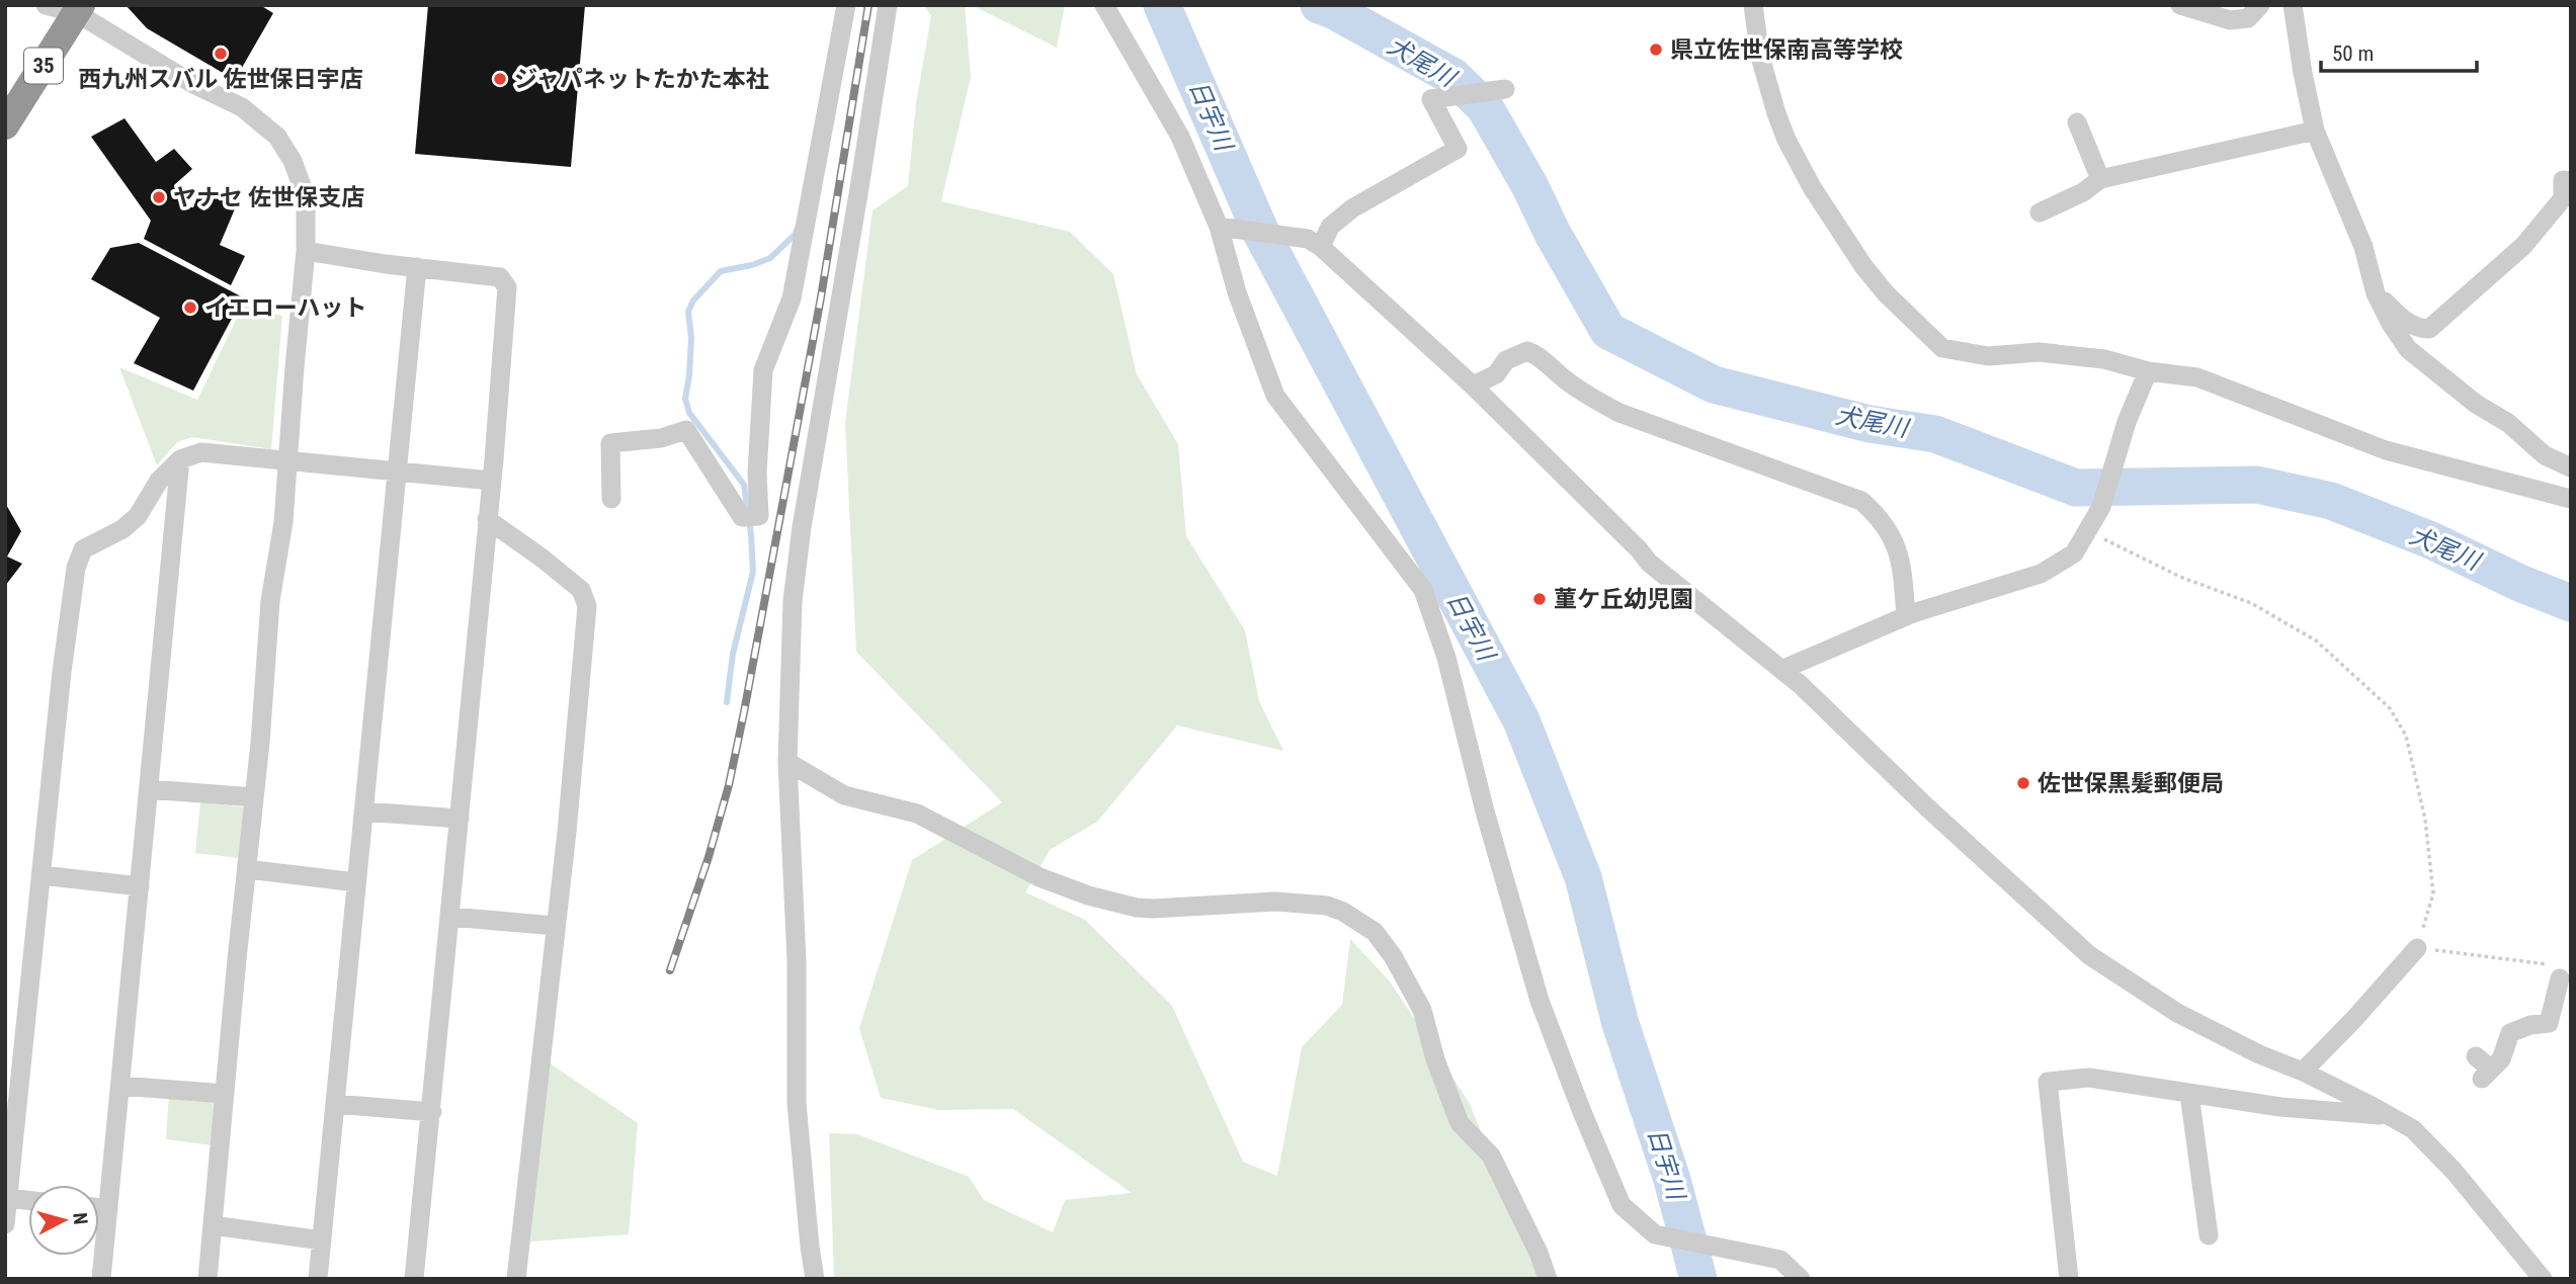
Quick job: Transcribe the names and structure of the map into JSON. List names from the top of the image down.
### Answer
{
  "streets": {
    "highway": ["35"]
  },
  "water": ["犬尾川", "日宇川"],
  "places": [
    "県立佐世保南高等学校",
    "西九州スバル 佐世保日宇店",
    "ジャパネットたかた本社",
    "ヤナセ 佐世保支店",
    "イエローハット",
    "菫ケ丘幼児園",
    "佐世保黒髪郵便局"
  ],
  "scale_bar": "50 m",
  "north": "right"
}
